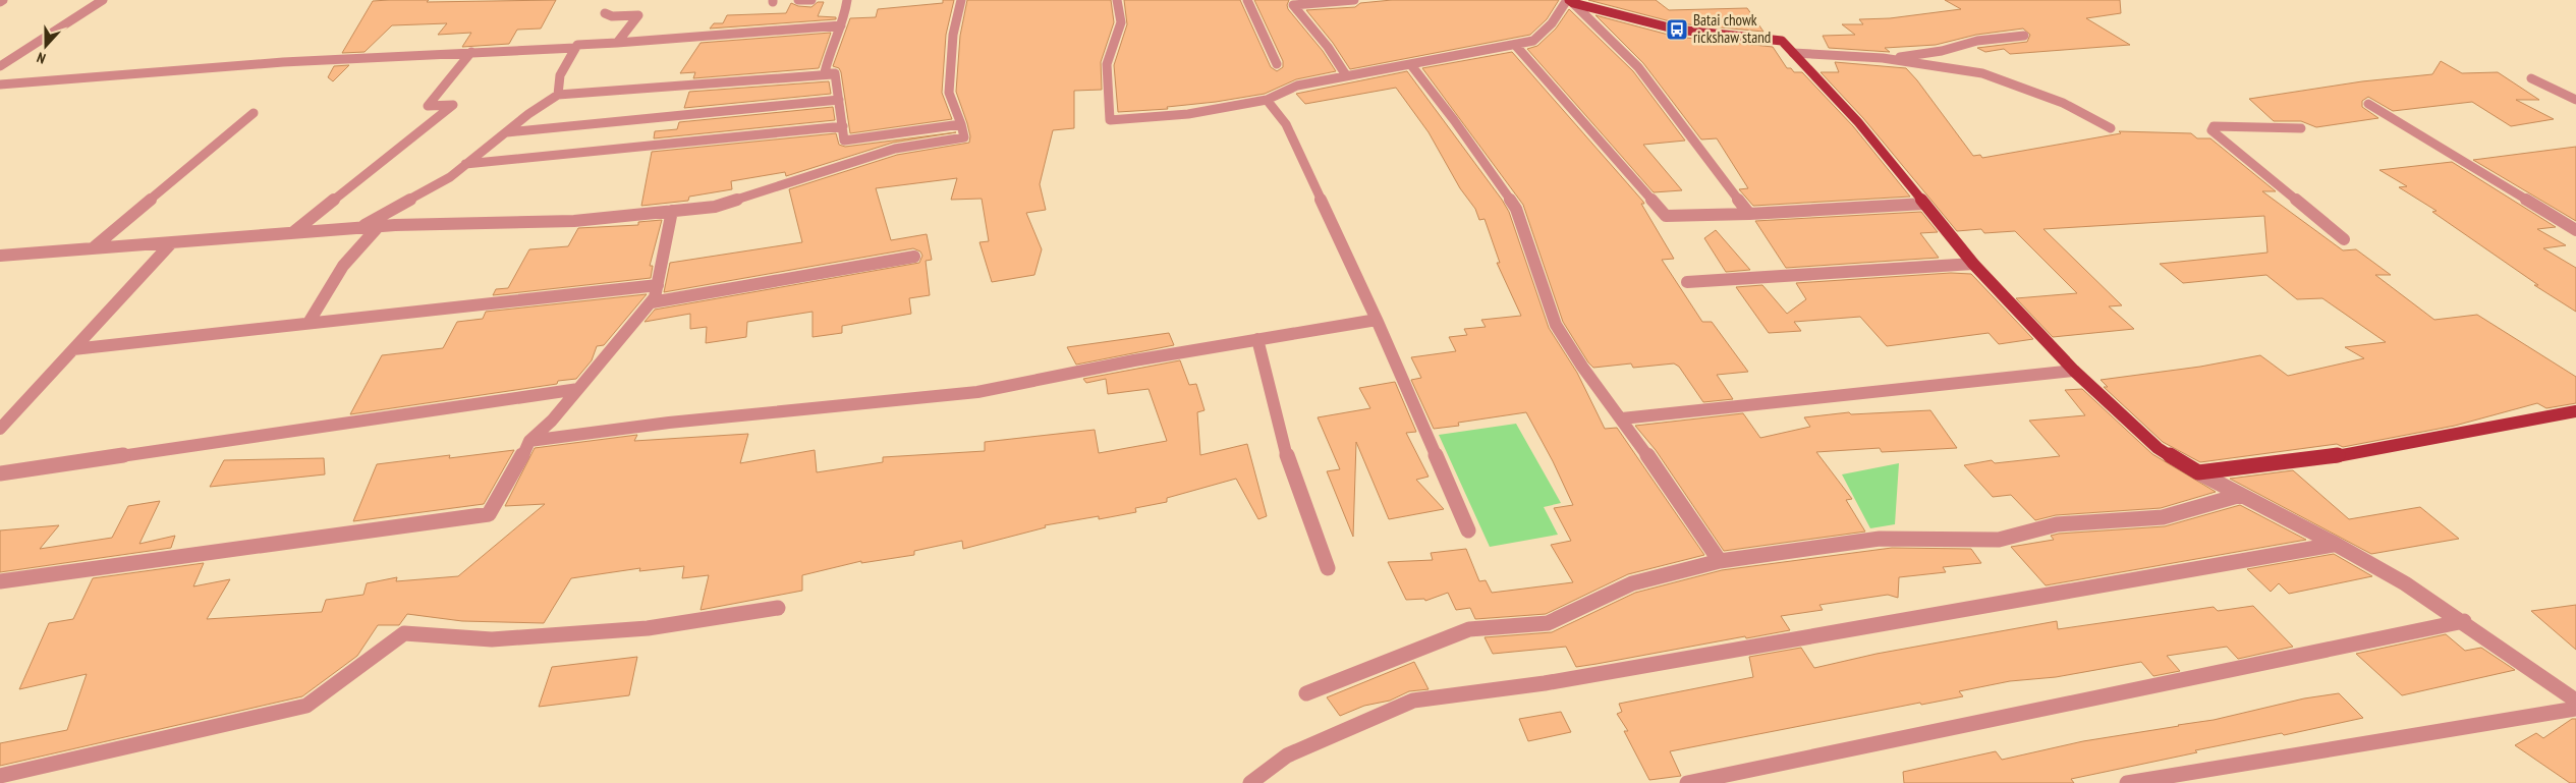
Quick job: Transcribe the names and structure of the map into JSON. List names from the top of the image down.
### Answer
{
  "places": {
    "bus stop": ["Batai chowk rickshaw stand"]
  },
  "north": "bottom"
}
